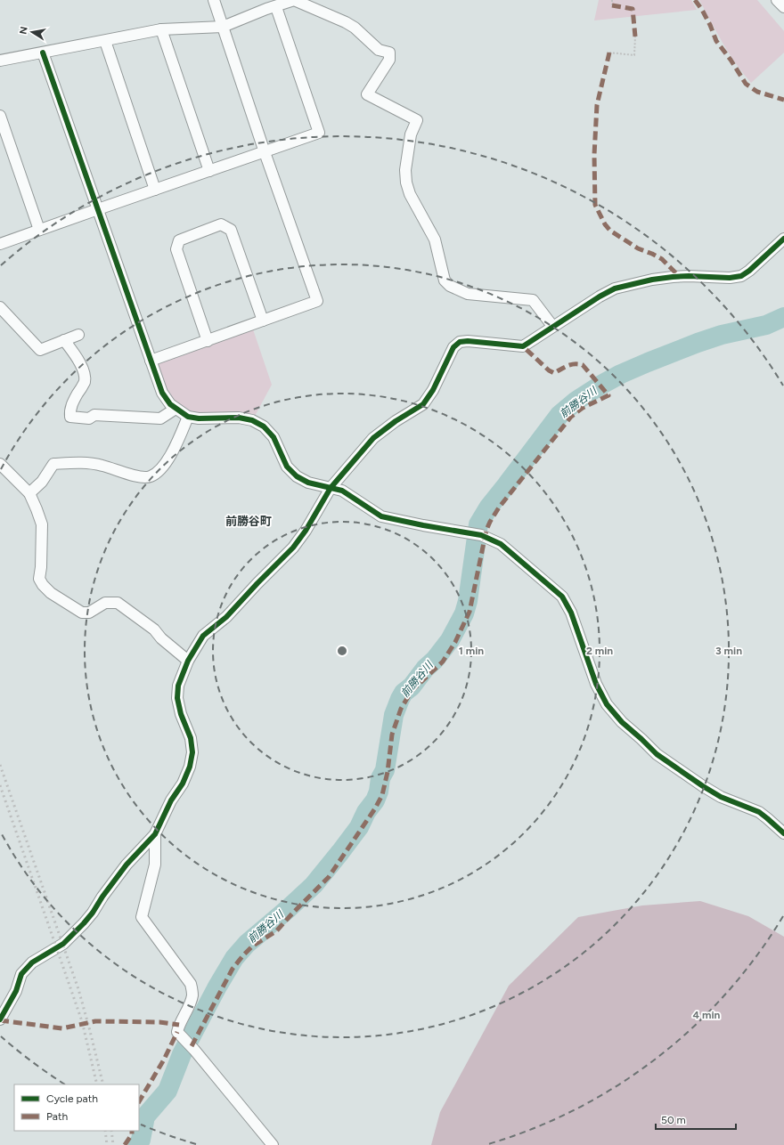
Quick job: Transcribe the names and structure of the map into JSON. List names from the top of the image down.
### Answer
{
  "districts": ["前勝谷町"],
  "water": ["前勝谷川"],
  "legend": ["Cycle path", "Path"],
  "scale_bar": "50 m",
  "north": "left",
  "rings": [
    "1 min",
    "2 min",
    "3 min",
    "4 min"
  ]
}
